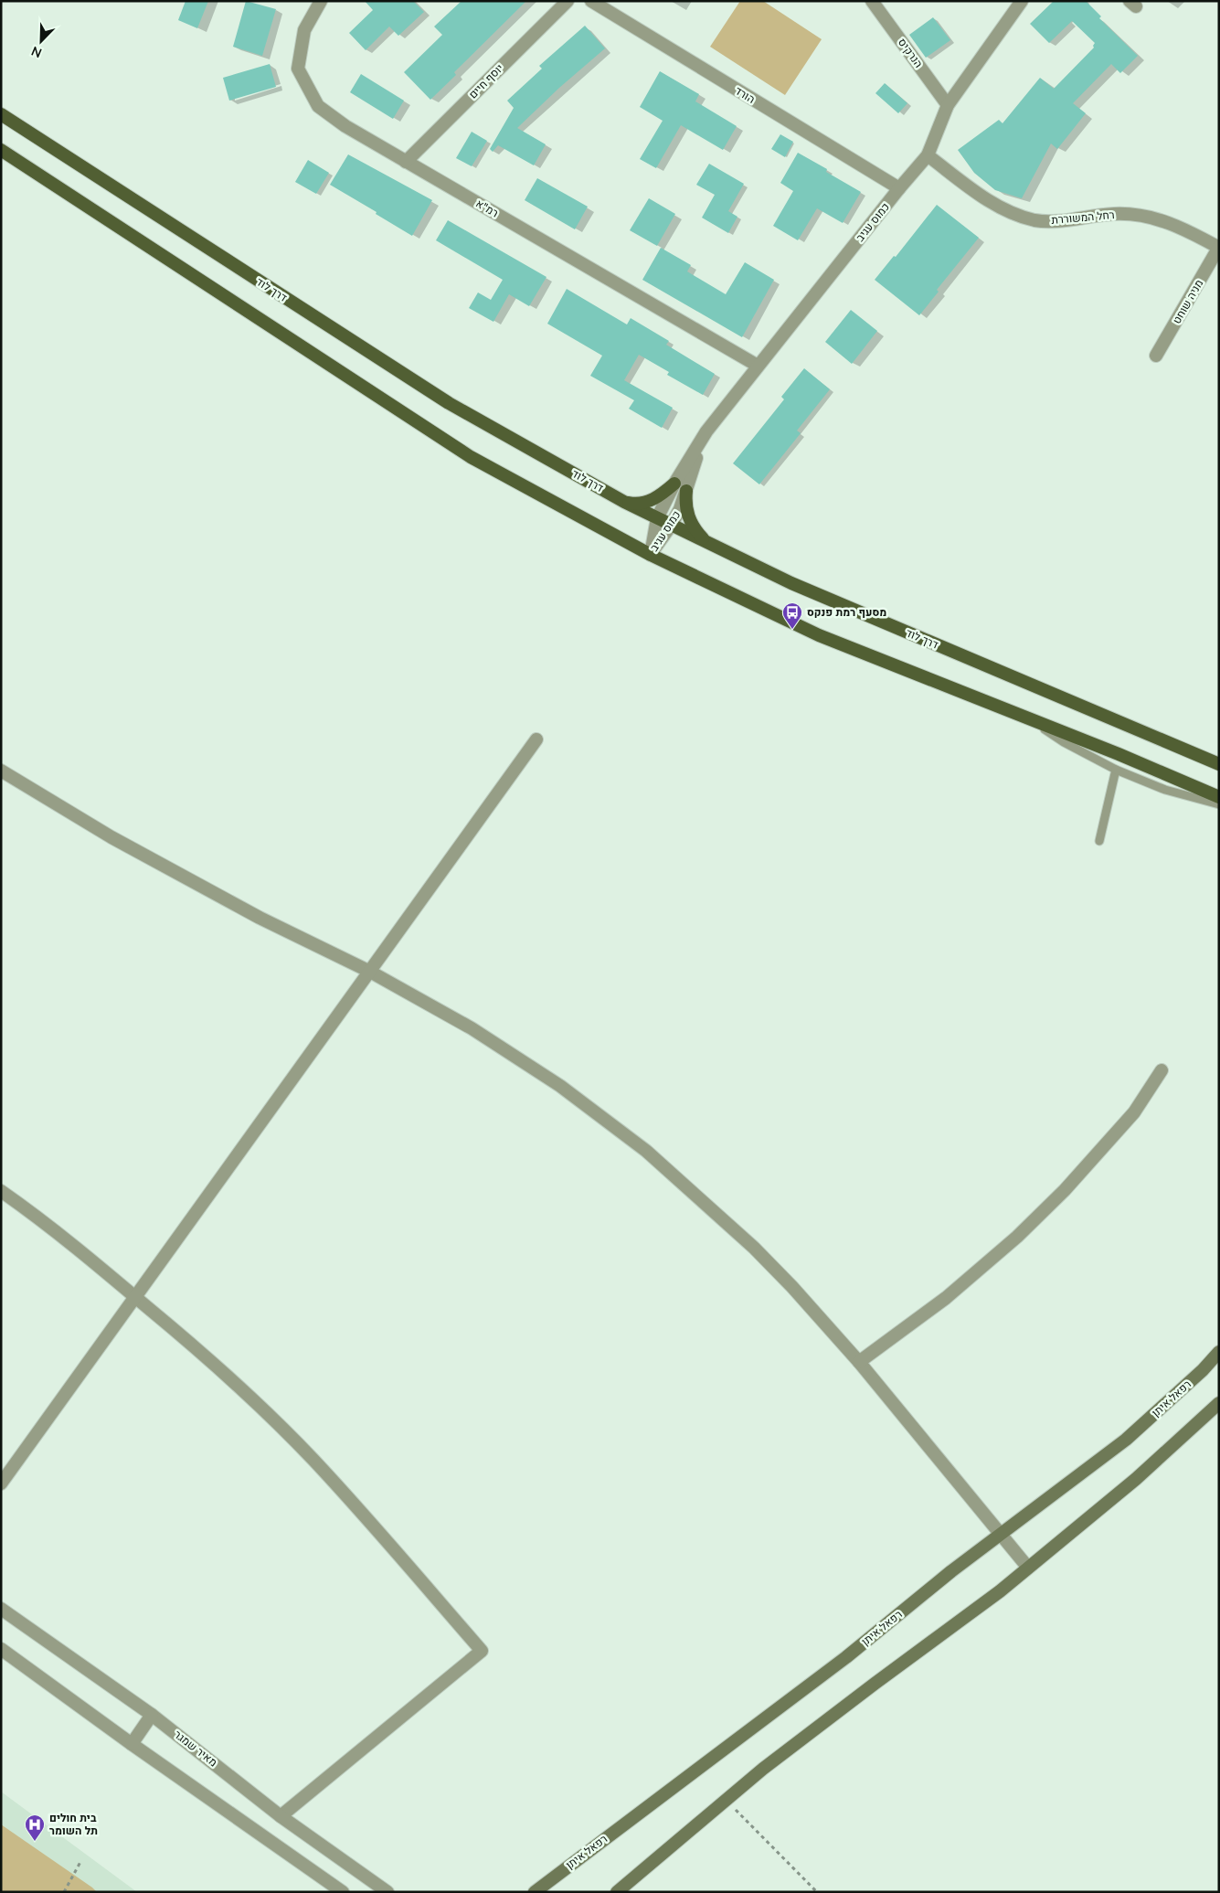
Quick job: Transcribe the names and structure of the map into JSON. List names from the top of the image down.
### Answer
{
  "streets": {
    "main road": ["דרך לוד", "רפאל איתן"],
    "street": [
      "הנרקיס",
      "יוסף חיים",
      "הורד",
      "רמ\"א",
      "רחל המשוררת",
      "כמוס עגיב",
      "מניה שוחט",
      "מאיר שמגר"
    ]
  },
  "crossings": [
    ["הנרקיס", "כמוס עגיב"],
    ["יוסף חיים", "רמ\"א"],
    ["הורד", "כמוס עגיב"],
    ["רמ\"א", "כמוס עגיב"],
    ["רחל המשוררת", "כמוס עגיב"],
    ["רחל המשוררת", "מניה שוחט"],
    ["כמוס עגיב", "דרך לוד"]
  ],
  "places": {
    "bus stop": ["מסעף רמת פנקס"],
    "hospital": ["בית חולים תל השומר"]
  },
  "north": "bottom left"
}
